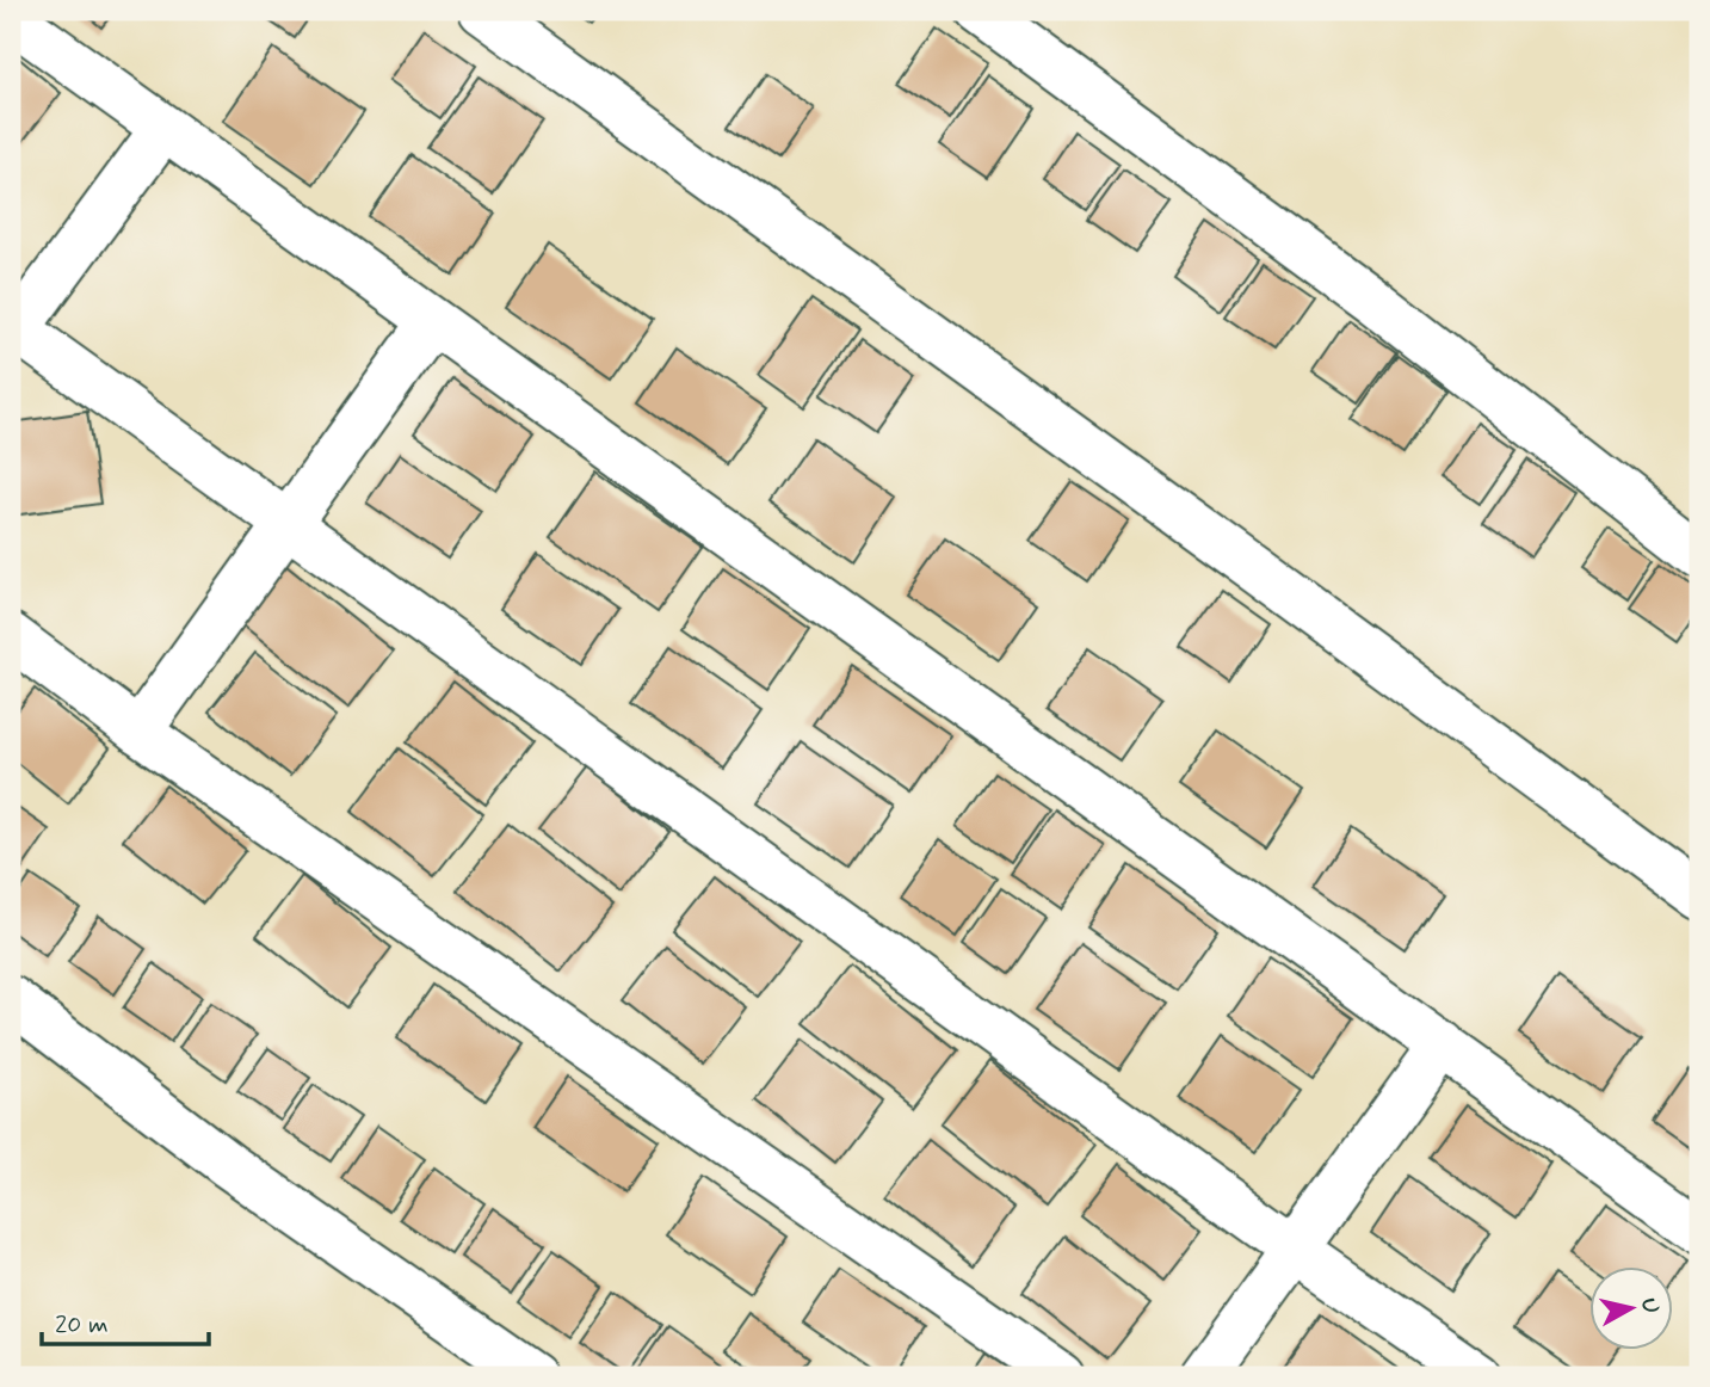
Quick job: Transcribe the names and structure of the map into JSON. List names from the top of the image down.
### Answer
{
  "scale_bar": "20 m",
  "north": "right"
}
